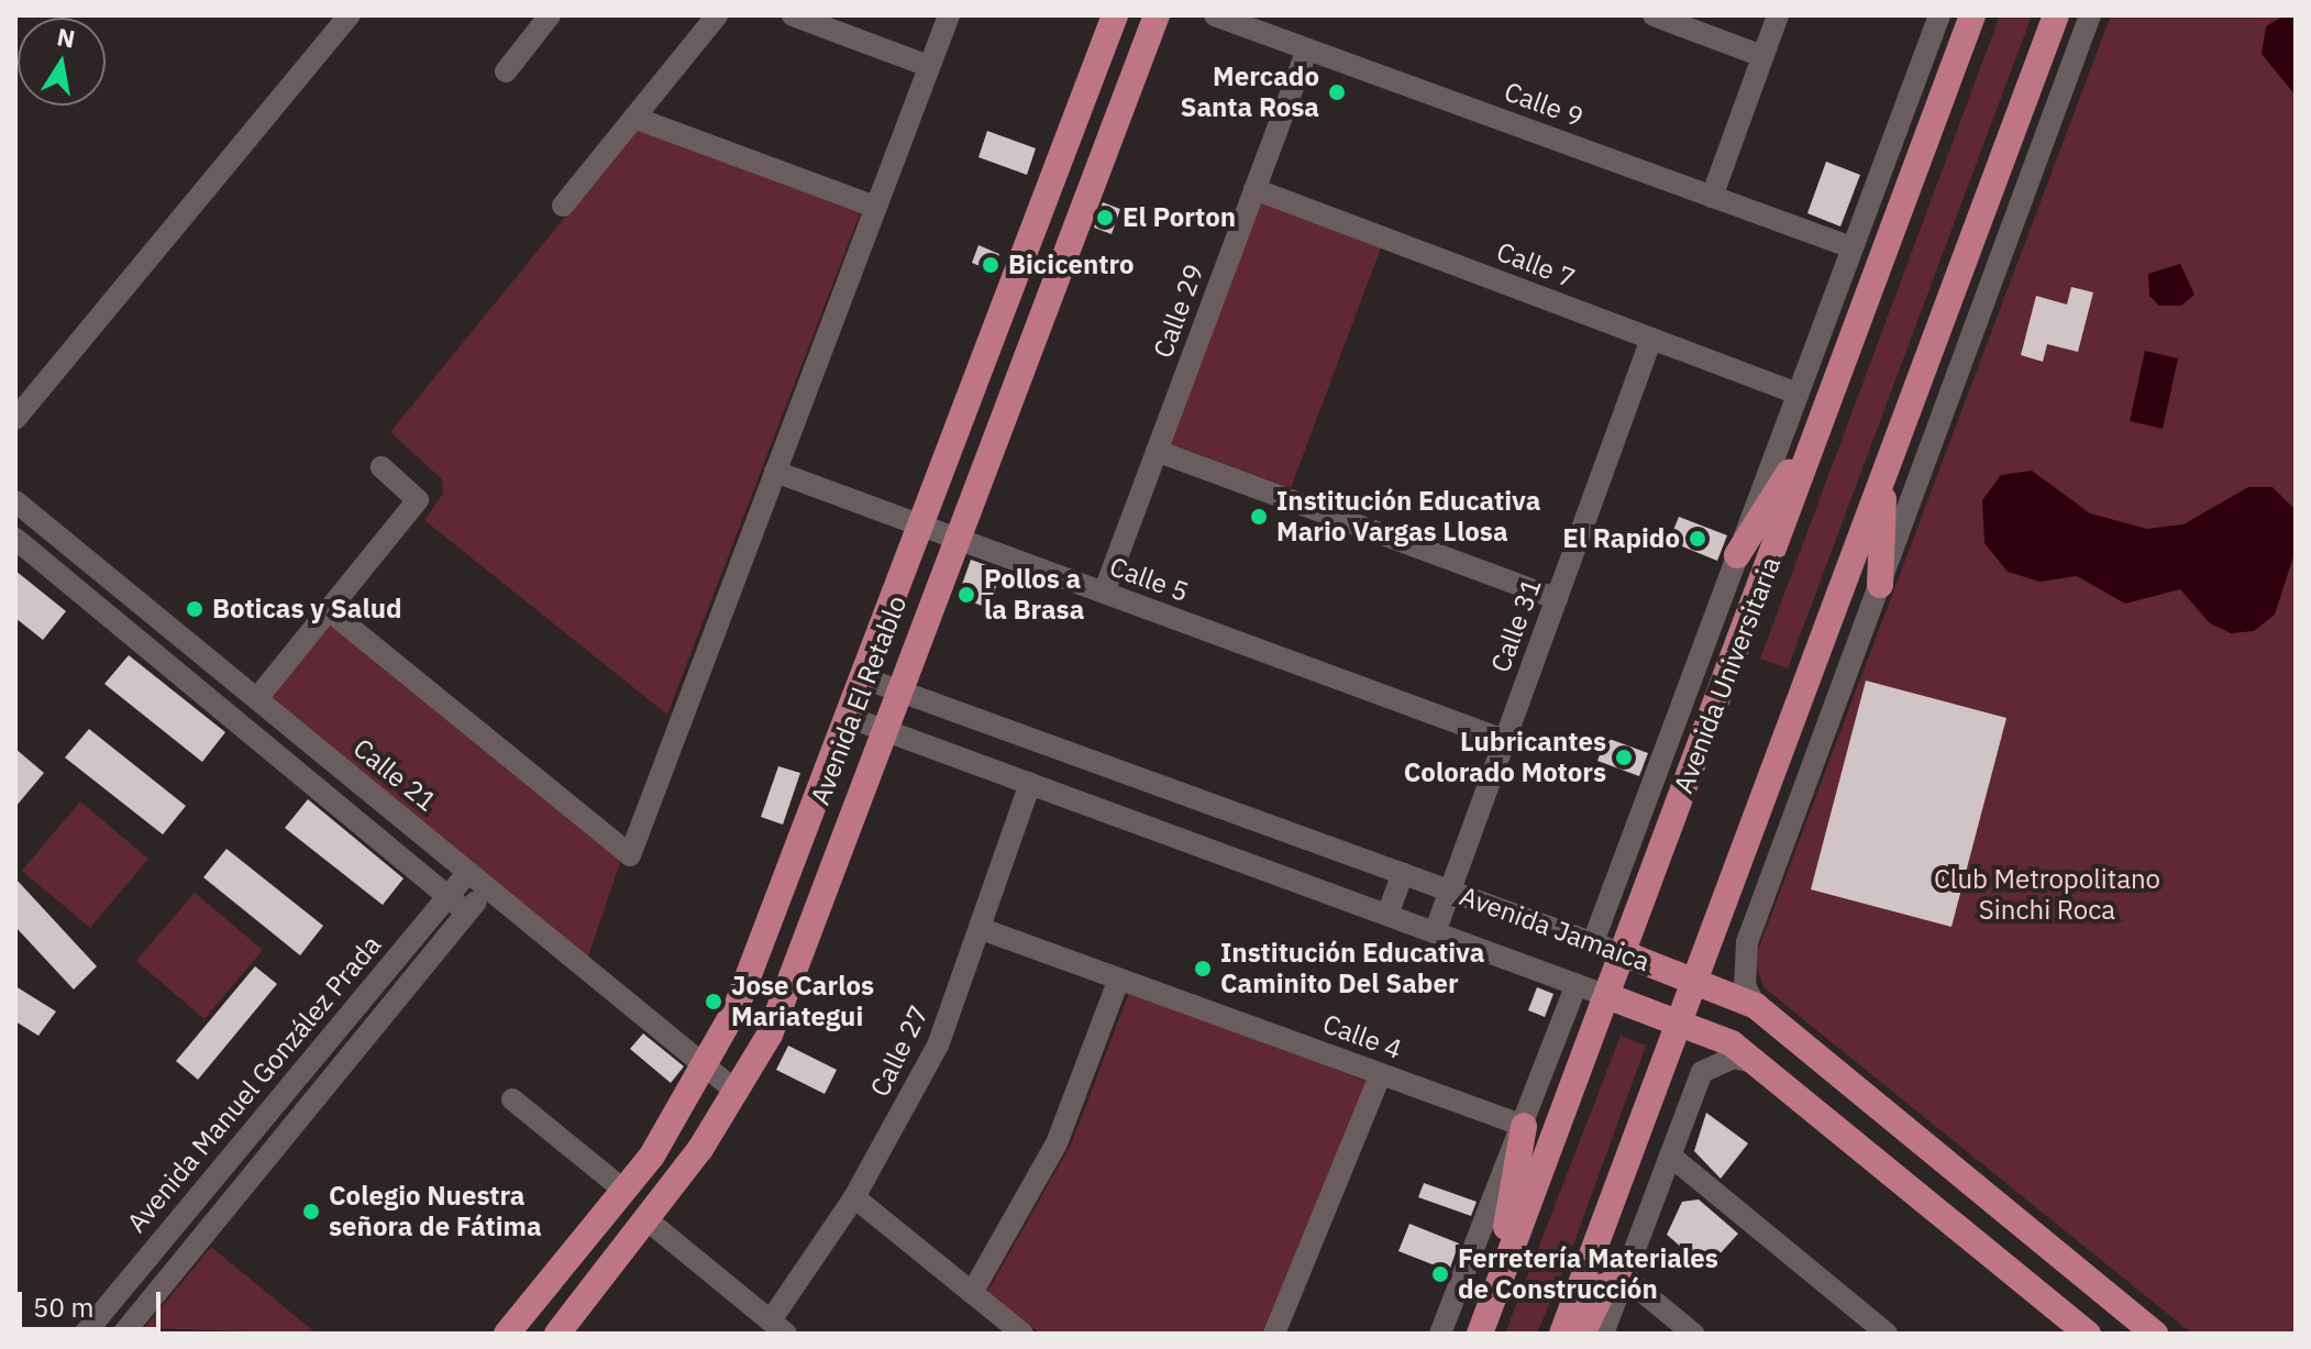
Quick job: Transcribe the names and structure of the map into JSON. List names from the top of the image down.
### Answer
{
  "streets": {
    "main road": ["Avenida Universitaria", "Avenida El Retablo", "Avenida Jamaica"],
    "street": [
      "Calle 9",
      "Calle 7",
      "Calle 29",
      "Calle 5",
      "Calle 31",
      "Calle 21",
      "Calle 4",
      "Calle 27",
      "Avenida Manuel González Prada"
    ]
  },
  "crossings": [
    ["Calle 9", "Calle 29"],
    ["Calle 9", "Avenida Universitaria"],
    ["Calle 7", "Calle 29"],
    ["Calle 7", "Calle 31"],
    ["Calle 7", "Avenida Universitaria"],
    ["Calle 29", "Calle 5"],
    ["Calle 5", "Calle 31"],
    ["Calle 5", "Avenida El Retablo"],
    ["Calle 31", "Avenida Jamaica"],
    ["Avenida Universitaria", "Avenida Jamaica"],
    ["Avenida El Retablo", "Calle 21"],
    ["Avenida El Retablo", "Avenida Jamaica"],
    ["Calle 21", "Avenida Manuel González Prada"],
    ["Avenida Jamaica", "Calle 27"],
    ["Calle 4", "Calle 27"]
  ],
  "parks": ["Club Metropolitano Sinchi Roca"],
  "places": [
    "Mercado Santa Rosa",
    "El Porton",
    "Bicicentro",
    "Institución Educativa Mario Vargas Llosa",
    "El Rapido",
    "Pollos a la Brasa",
    "Boticas y Salud",
    "Lubricantes Colorado Motors",
    "Institución Educativa Caminito Del Saber",
    "Jose Carlos Mariategui",
    "Colegio Nuestra señora de Fátima",
    "Ferretería Materiales de Construcción"
  ],
  "scale_bar": "50 m",
  "north": "top"
}
